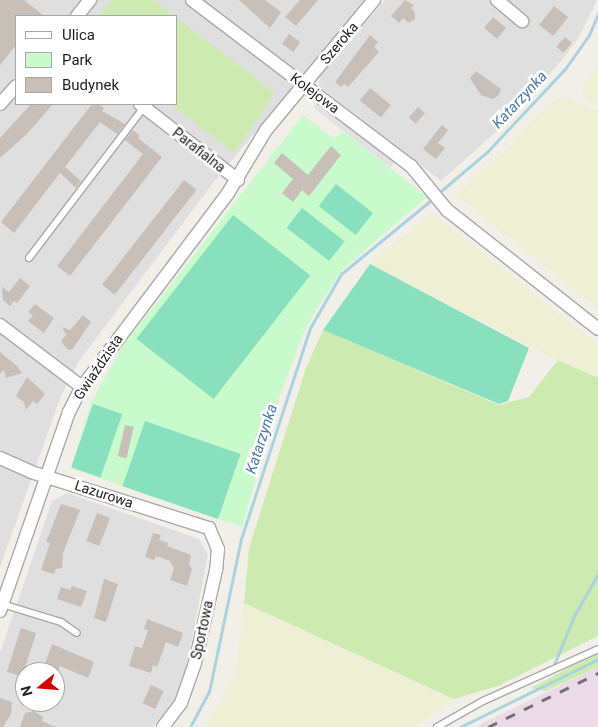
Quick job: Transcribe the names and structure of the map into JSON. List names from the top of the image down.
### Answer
{
  "streets": {
    "street": [
      "Szeroka",
      "Kolejowa",
      "Parafialna",
      "Gwiaździsta",
      "Lazurowa",
      "Sportowa"
    ]
  },
  "crossings": [
    ["Szeroka", "Kolejowa"],
    ["Szeroka", "Parafialna"],
    ["Kolejowa", "Parafialna"],
    ["Parafialna", "Gwiaździsta"],
    ["Gwiaździsta", "Lazurowa"],
    ["Lazurowa", "Sportowa"]
  ],
  "water": ["Katarzynka"],
  "legend": ["Ulica", "Park", "Budynek"],
  "north": "left"
}
